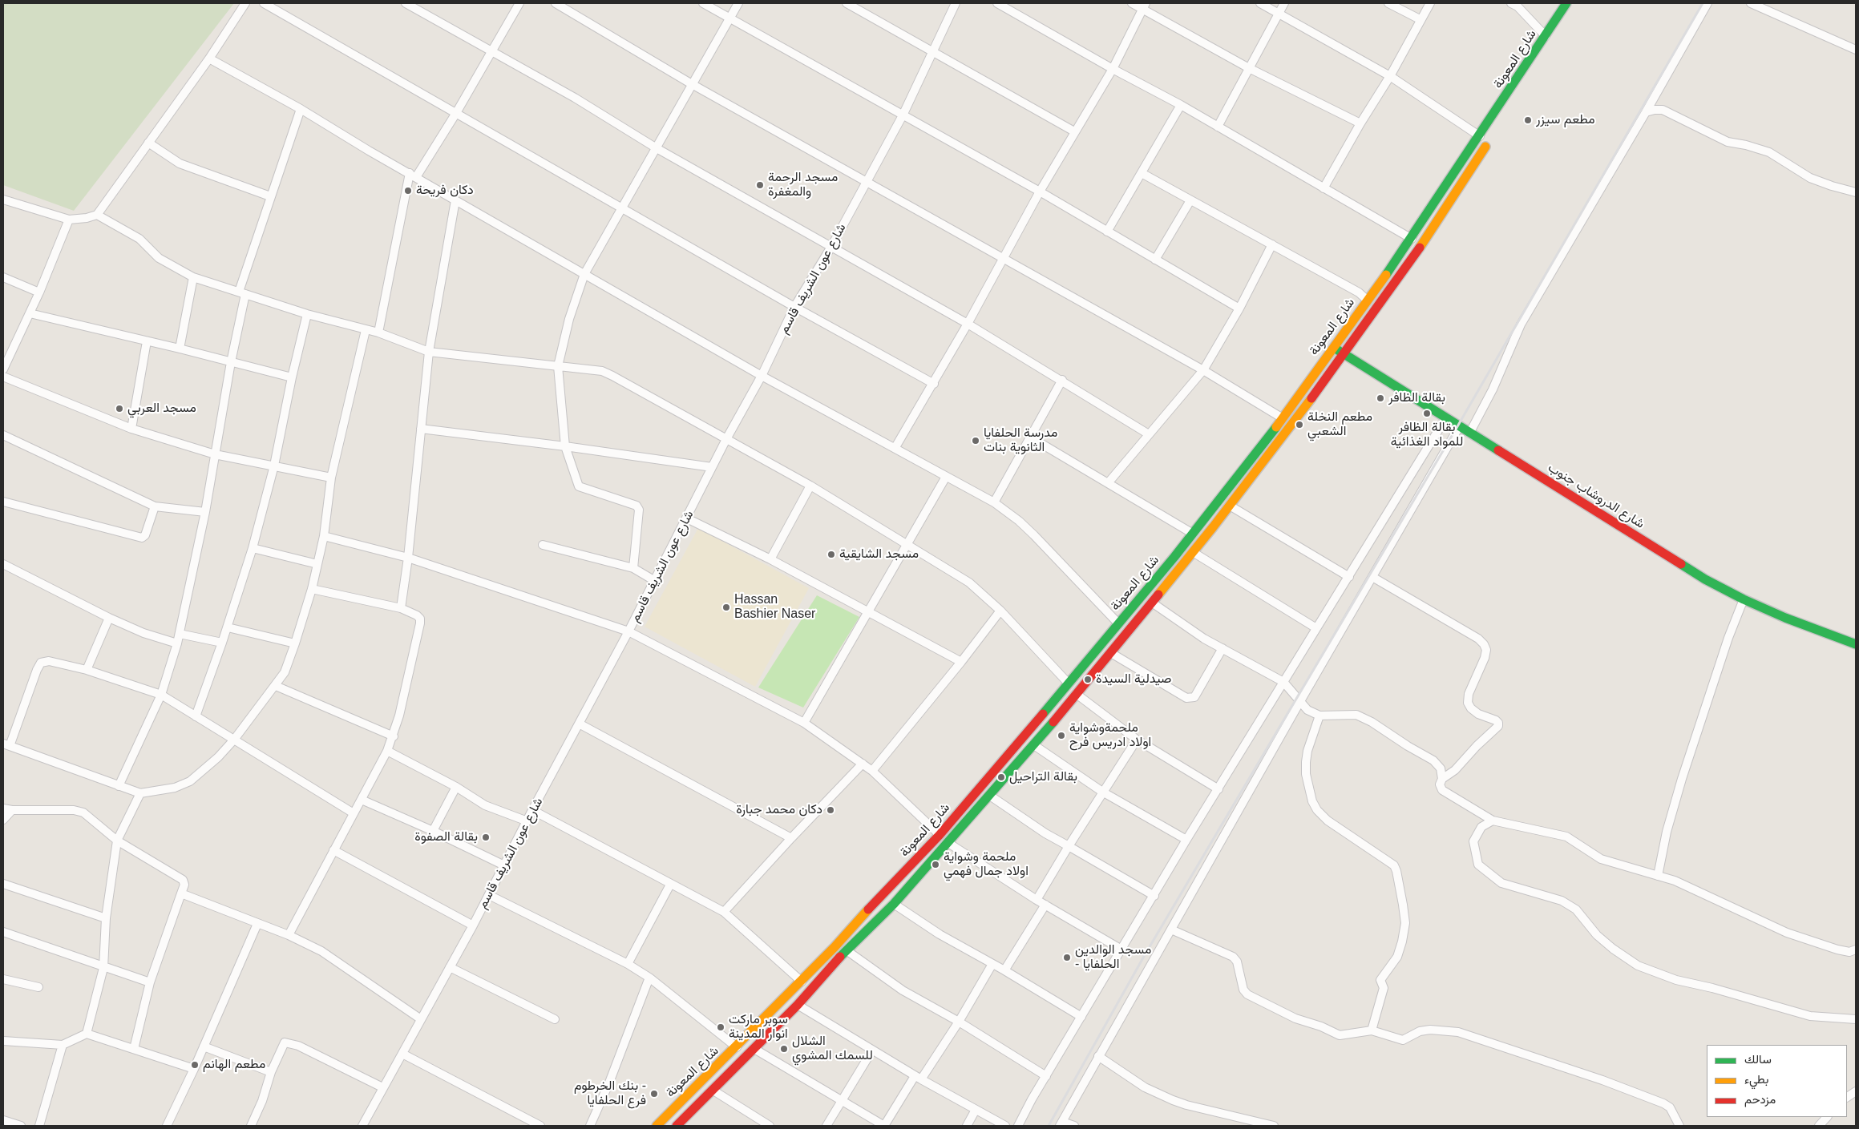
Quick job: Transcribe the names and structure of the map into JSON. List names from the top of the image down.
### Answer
{
  "streets": {
    "main road": ["شارع المعونة", "شارع الدروشاب جنوب"],
    "street": ["شارع عون الشريف قاسم"]
  },
  "crossings": [
    ["شارع المعونة", "شارع الدروشاب جنوب"]
  ],
  "places": [
    "مطعم سيزر",
    "مسجد الرحمة والمغفرة",
    "دكان فريحة",
    "بقالة الظافر",
    "مسجد العربي",
    "بقالة الظافر للمواد الغذائية",
    "مطعم النخلة الشعبي",
    "مدرسة الحلفايا الثانوية بنات",
    "مسجد الشايقية",
    "Hassan Bashier Naser",
    "صيدلية السيدة",
    "ملحمةوشواية اولاد ادريس فرح",
    "بقالة التراحيل",
    "دكان محمد جبارة",
    "بقالة الصفوة",
    "ملحمة وشواية اولاد جمال فهمي",
    "مسجد الوالدين - الحلفايا",
    "سوبر ماركت انوار المدينة",
    "الشلال للسمك المشوي",
    "مطعم الهانم",
    "بنك الخرطوم - فرع الحلفايا"
  ],
  "legend": ["سالك", "بطيء", "مزدحم"]
}
